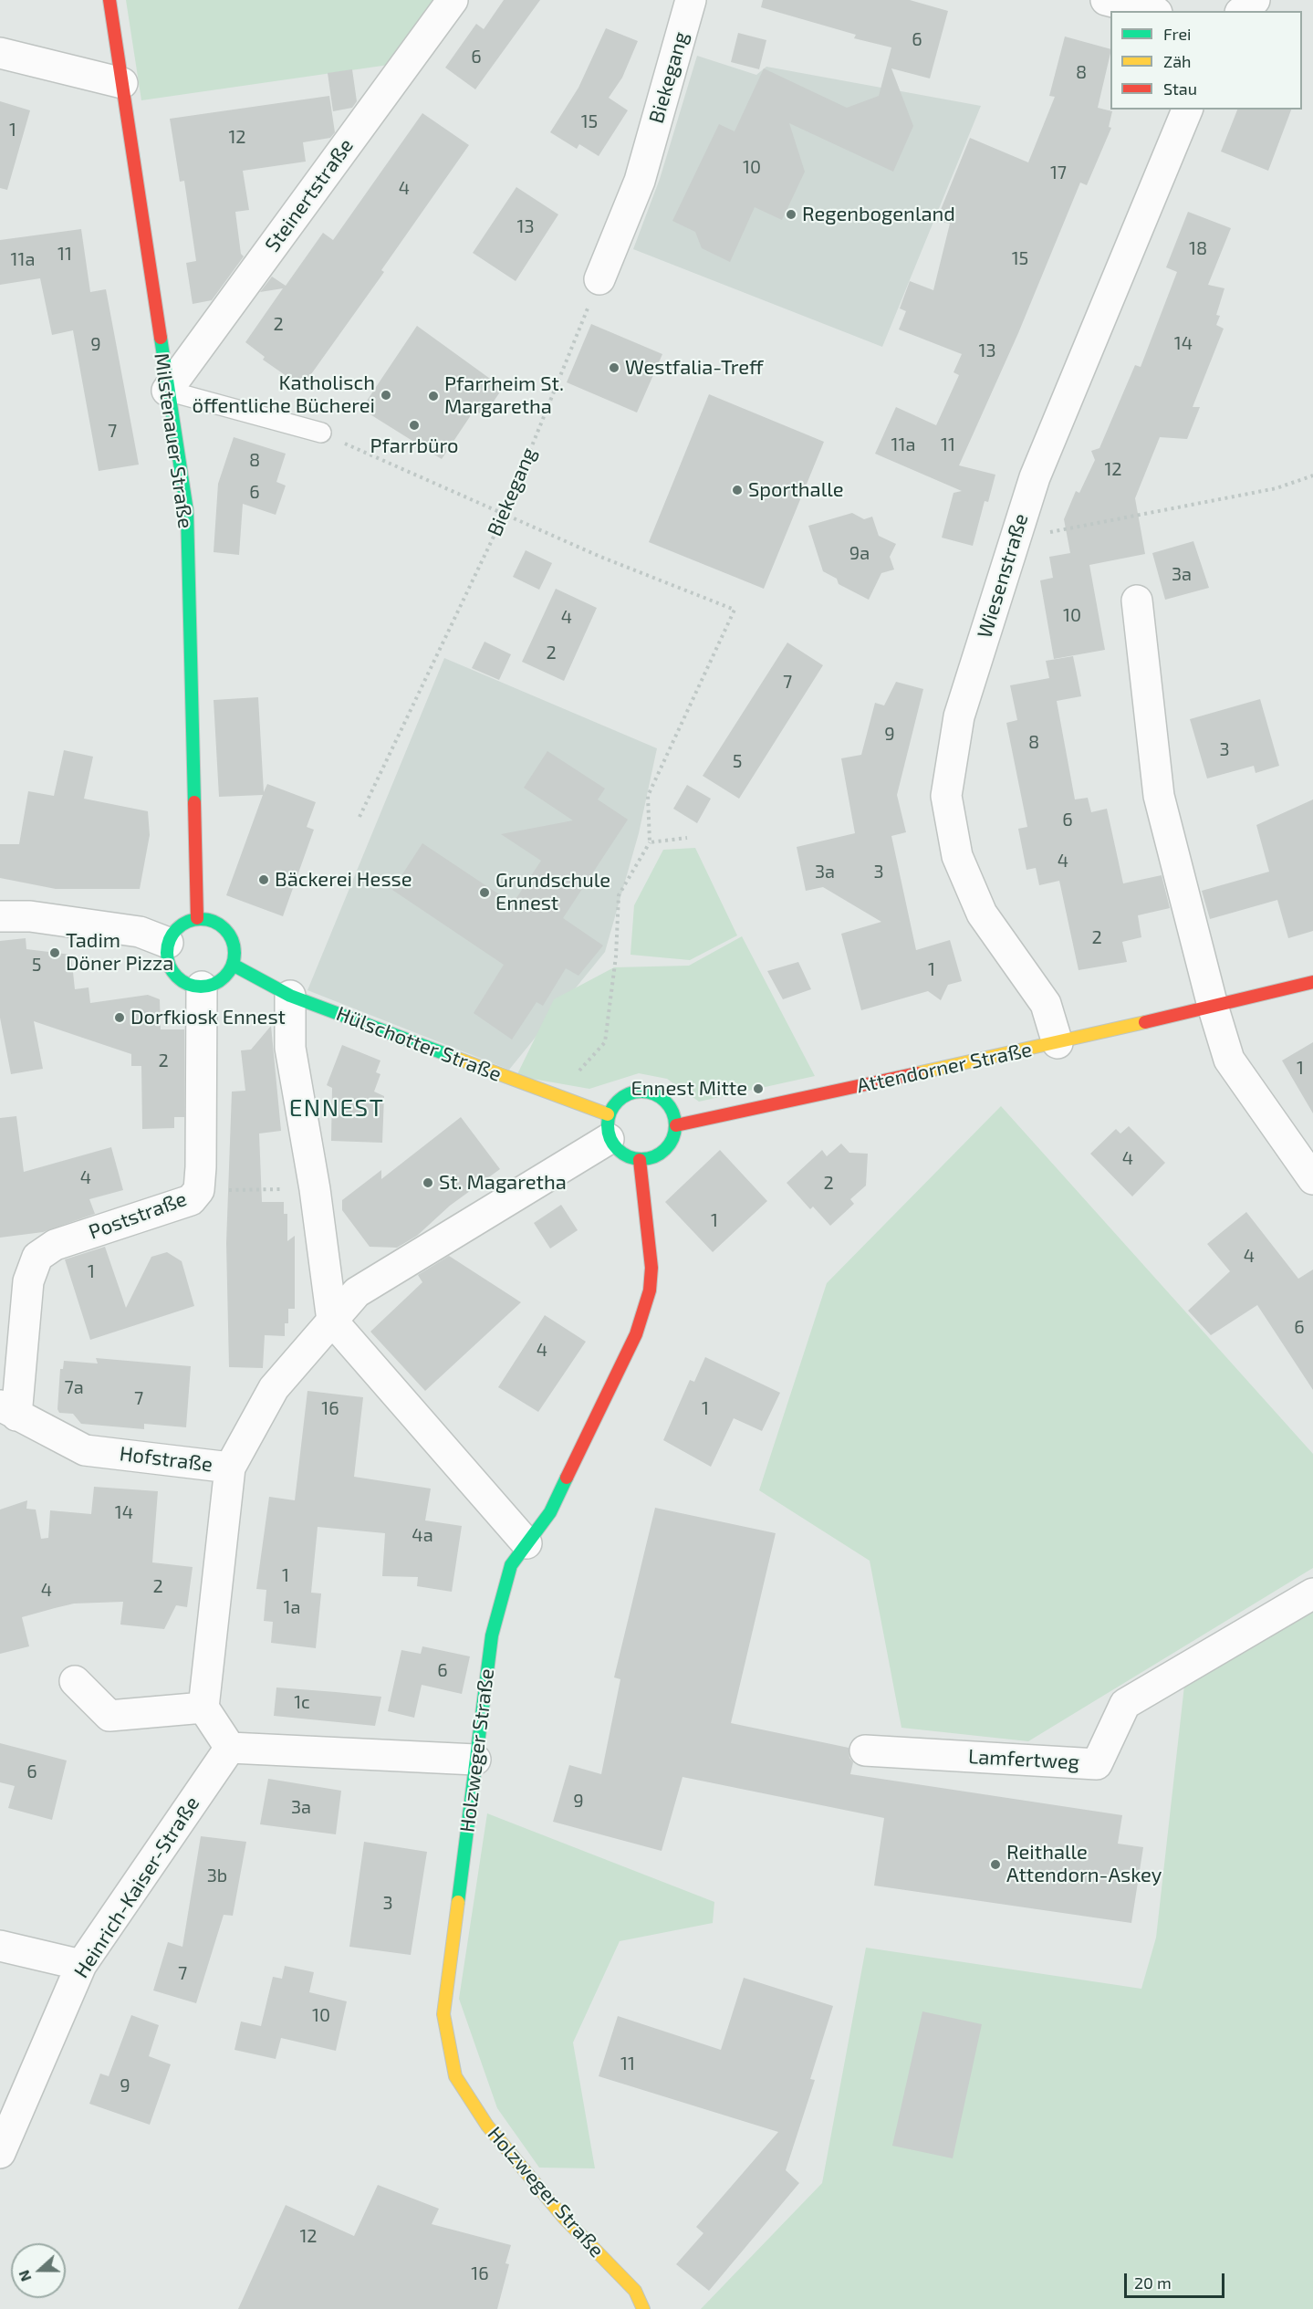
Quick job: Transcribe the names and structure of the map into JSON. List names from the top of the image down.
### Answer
{
  "streets": {
    "street": [
      "Biekegang",
      "Steinertstraße",
      "Milstenauer Straße",
      "Wiesenstraße",
      "Hülschotter Straße",
      "Attendorner Straße",
      "Poststraße",
      "Hofstraße",
      "Holzweger Straße",
      "Lamfertweg",
      "Heinrich-Kaiser-Straße"
    ]
  },
  "crossings": [
    ["Steinertstraße", "Milstenauer Straße"],
    ["Milstenauer Straße", "Hülschotter Straße"],
    ["Milstenauer Straße", "Poststraße"],
    ["Wiesenstraße", "Attendorner Straße"],
    ["Hülschotter Straße", "Attendorner Straße"],
    ["Hülschotter Straße", "Poststraße"],
    ["Hülschotter Straße", "Hofstraße"],
    ["Hülschotter Straße", "Holzweger Straße"],
    ["Attendorner Straße", "Hofstraße"],
    ["Attendorner Straße", "Holzweger Straße"],
    ["Poststraße", "Hofstraße"],
    ["Hofstraße", "Holzweger Straße"]
  ],
  "districts": ["ENNEST"],
  "places": [
    "Regenbogenland",
    "Westfalia-Treff",
    "Katholisch öffentliche Bücherei",
    "Pfarrheim St. Margaretha",
    "Pfarrbüro",
    "Sporthalle",
    "Bäckerei Hesse",
    "Grundschule Ennest",
    "Tadim Döner Pizza",
    "Dorfkiosk Ennest",
    "Ennest Mitte",
    "St. Magaretha",
    "Reithalle Attendorn-Askey"
  ],
  "house_numbers": [
    "6",
    "6",
    "8",
    "15",
    "1",
    "12",
    "10",
    "17",
    "4",
    "13",
    "18",
    "11",
    "15",
    "11a",
    "2",
    "14",
    "9",
    "13",
    "7",
    "11a",
    "11",
    "8",
    "12",
    "6",
    "9a",
    "3a",
    "10",
    "4",
    "2",
    "7",
    "9",
    "8",
    "3",
    "5",
    "6",
    "4",
    "3a",
    "3",
    "2",
    "5",
    "1",
    "2",
    "1",
    "4",
    "4",
    "2",
    "1",
    "4",
    "1",
    "6",
    "4",
    "7a",
    "7",
    "16",
    "1",
    "14",
    "4a",
    "1",
    "2",
    "4",
    "1a",
    "6",
    "1c",
    "6",
    "9",
    "3a",
    "3b",
    "3",
    "7",
    "10",
    "11",
    "9",
    "12",
    "16"
  ],
  "legend": ["Frei", "Zäh", "Stau"],
  "scale_bar": "20 m",
  "north": "left"
}
